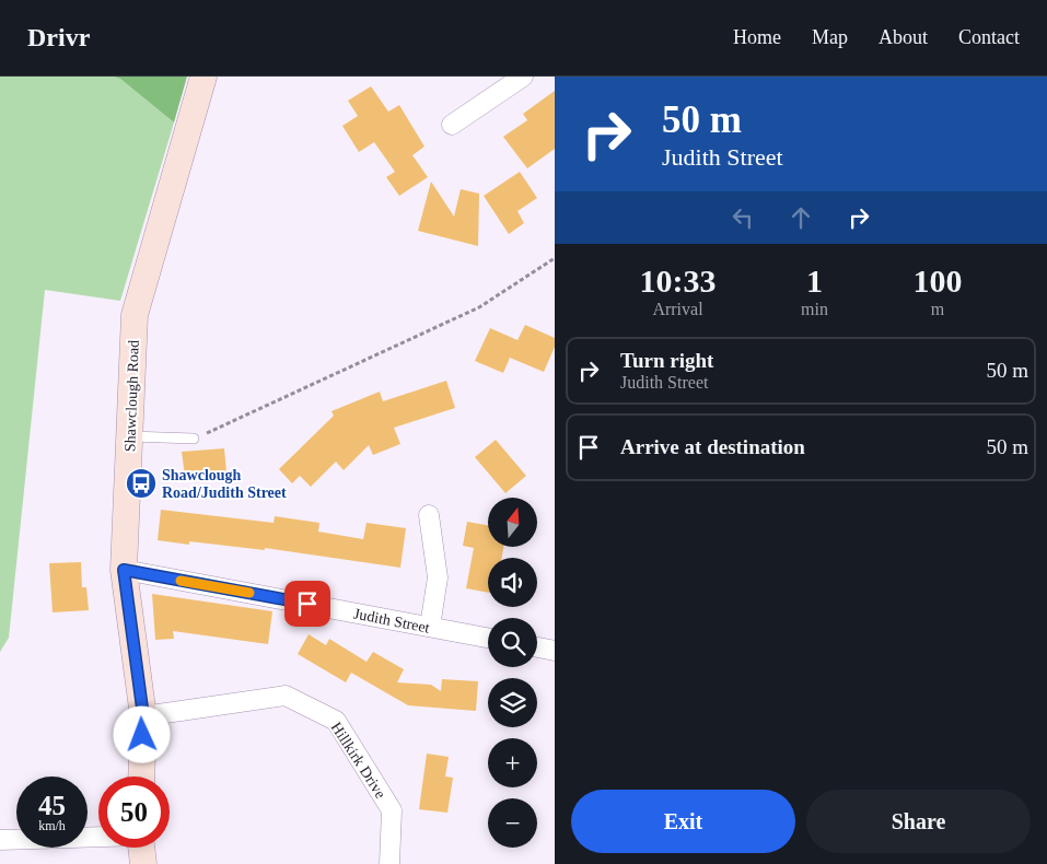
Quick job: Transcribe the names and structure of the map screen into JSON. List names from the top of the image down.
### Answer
{
  "streets": {
    "main road": ["Shawclough Road"],
    "street": ["Judith Street", "Hillkirk Drive"]
  },
  "crossings": [
    ["Shawclough Road", "Judith Street"],
    ["Shawclough Road", "Hillkirk Drive"]
  ],
  "places": {
    "bus stop": ["Shawclough Road/Judith Street"]
  },
  "north": "top",
  "page": {
    "header": "Drivr",
    "nav": [
      "Home",
      "Map",
      "About",
      "Contact"
    ],
    "turn": ["50 m", "Judith Street"],
    "eta": [
      "10:33",
      "Arrival",
      "1",
      "min",
      "100",
      "m"
    ],
    "list": [
      {
        "name": "Turn right",
        "note": "Judith Street",
        "value": "50 m"
      },
      {
        "name": "Arrive at destination",
        "value": "50 m"
      }
    ],
    "map_buttons": ["+", "−"],
    "speed": "45 km/h",
    "limit": "50",
    "buttons": ["Exit", "Share"]
  }
}
